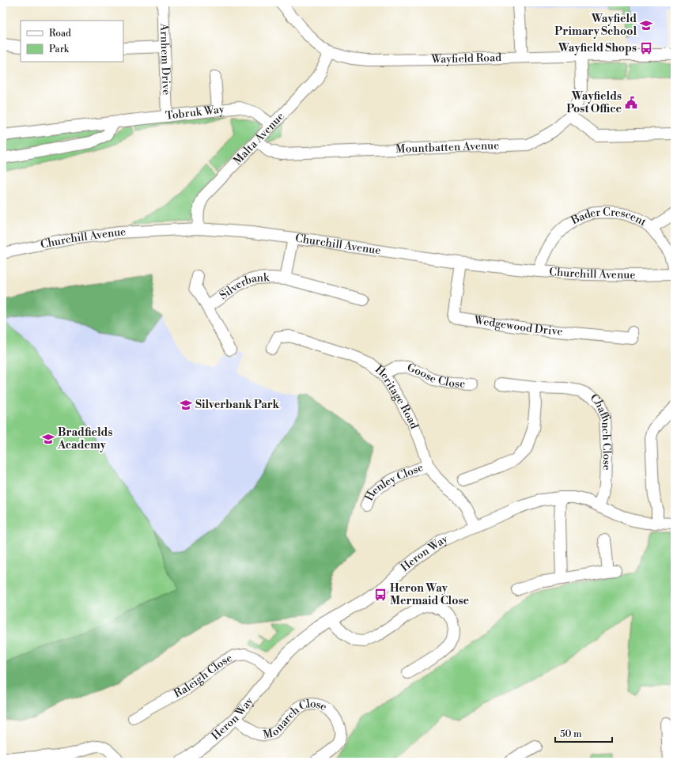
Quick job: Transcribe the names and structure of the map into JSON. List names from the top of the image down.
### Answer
{
  "streets": {
    "street": [
      "Wayfield Road",
      "Arnhem Drive",
      "Tobruk Way",
      "Malta Avenue",
      "Mountbatten Avenue",
      "Bader Crescent",
      "Churchill Avenue",
      "Silverbank",
      "Wedgewood Drive",
      "Goose Close",
      "Heritage Road",
      "Chaffinch Close",
      "Henley Close",
      "Heron Way",
      "Raleigh Close",
      "Monarch Close"
    ]
  },
  "crossings": [
    ["Wayfield Road", "Malta Avenue"],
    ["Wayfield Road", "Mountbatten Avenue"],
    ["Arnhem Drive", "Tobruk Way"],
    ["Tobruk Way", "Malta Avenue"],
    ["Malta Avenue", "Mountbatten Avenue"],
    ["Malta Avenue", "Churchill Avenue"],
    ["Bader Crescent", "Churchill Avenue"],
    ["Churchill Avenue", "Silverbank"],
    ["Churchill Avenue", "Wedgewood Drive"],
    ["Goose Close", "Heritage Road"],
    ["Heritage Road", "Henley Close"],
    ["Heritage Road", "Heron Way"],
    ["Chaffinch Close", "Heron Way"],
    ["Heron Way", "Raleigh Close"],
    ["Heron Way", "Monarch Close"]
  ],
  "places": {
    "school or university": ["Wayfield Primary School", "Silverbank Park", "Bradfields Academy"],
    "bus stop": ["Wayfield Shops", "Heron Way Mermaid Close"],
    "public building": ["Wayfields Post Office"]
  },
  "legend": ["Road", "Park"],
  "scale_bar": "50 m"
}
